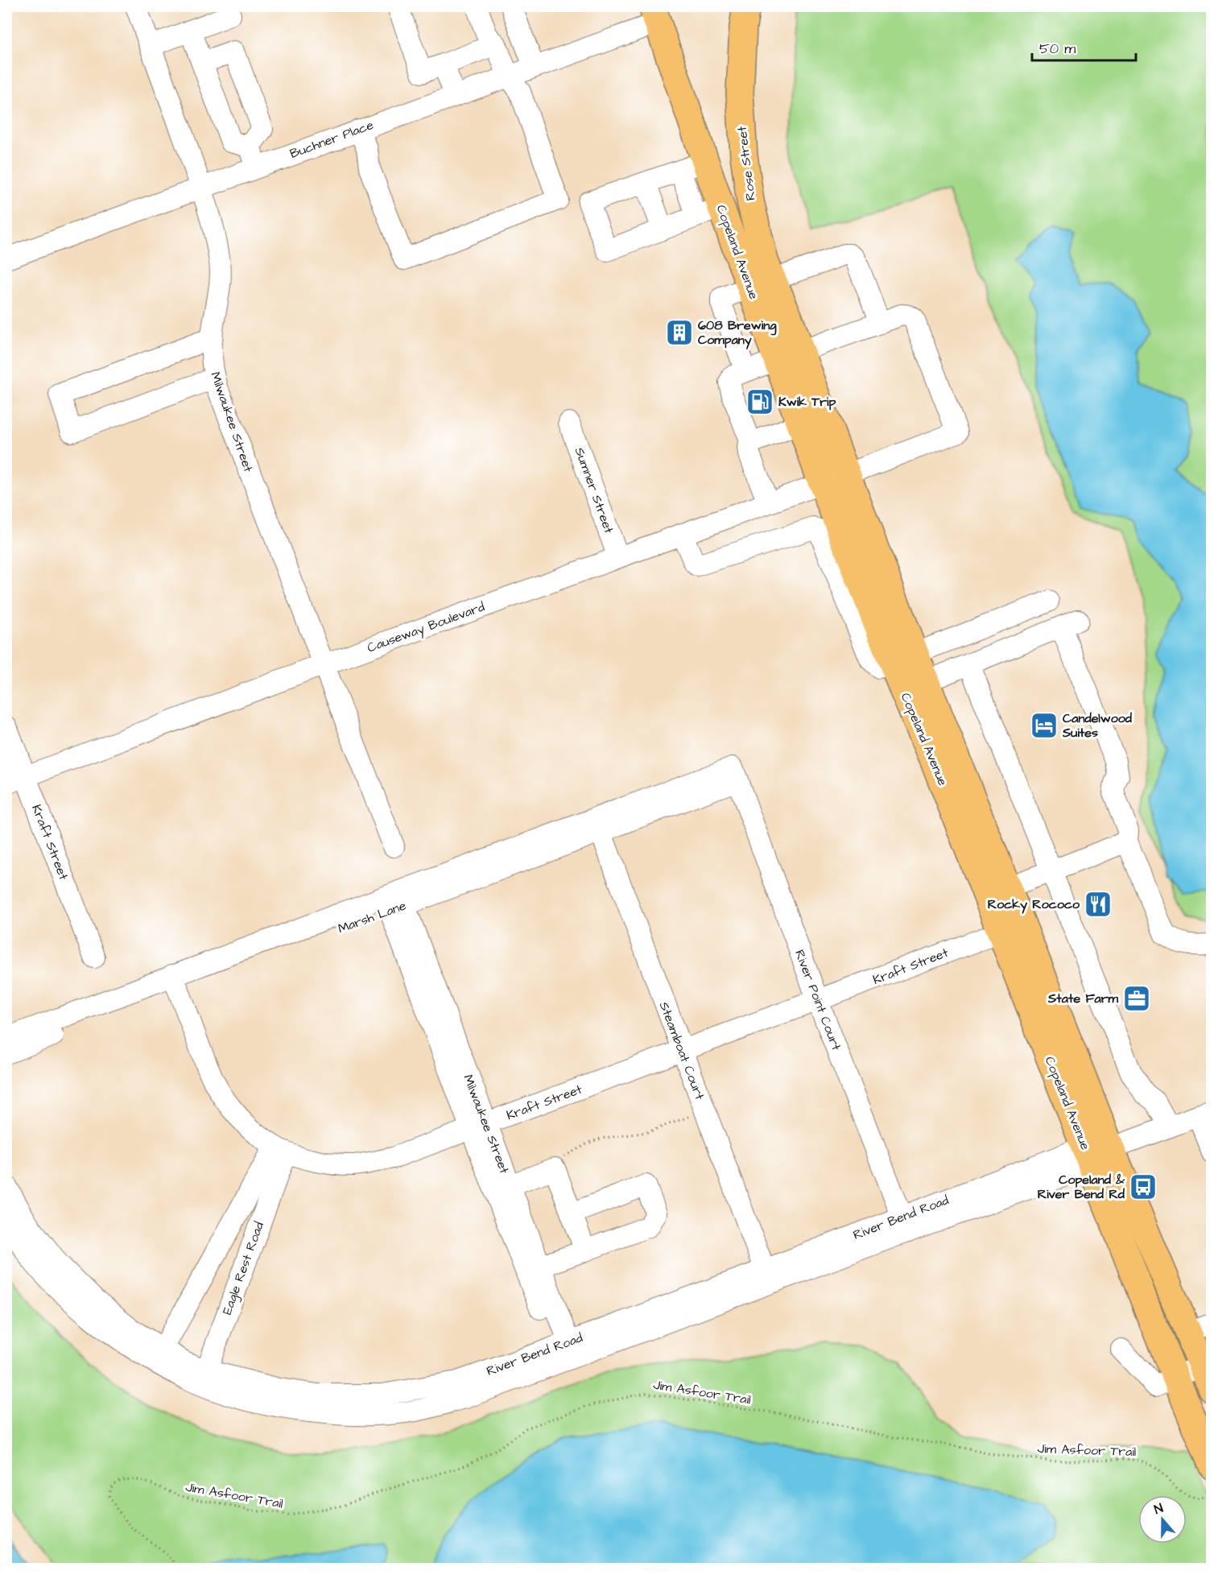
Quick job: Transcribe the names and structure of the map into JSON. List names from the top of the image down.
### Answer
{
  "streets": {
    "highway": ["Rose Street", "Copeland Avenue"],
    "street": [
      "Buchner Place",
      "Milwaukee Street",
      "Sumner Street",
      "Causeway Boulevard",
      "Kraft Street",
      "Marsh Lane",
      "River Point Court",
      "Steamboat Court",
      "River Bend Road",
      "Eagle Rest Road"
    ],
    "path": ["Jim Asfoor Trail"]
  },
  "crossings": [
    ["Buchner Place", "Copeland Avenue"],
    ["Buchner Place", "Milwaukee Street"],
    ["Rose Street", "Copeland Avenue"],
    ["Copeland Avenue", "Causeway Boulevard"],
    ["Copeland Avenue", "Kraft Street"],
    ["Copeland Avenue", "River Bend Road"],
    ["Milwaukee Street", "Causeway Boulevard"],
    ["Milwaukee Street", "Kraft Street"],
    ["Milwaukee Street", "Marsh Lane"],
    ["Milwaukee Street", "River Bend Road"],
    ["Sumner Street", "Causeway Boulevard"],
    ["Causeway Boulevard", "Kraft Street"],
    ["Kraft Street", "Marsh Lane"],
    ["Kraft Street", "River Point Court"],
    ["Kraft Street", "Steamboat Court"],
    ["Kraft Street", "Eagle Rest Road"],
    ["Marsh Lane", "River Point Court"],
    ["Marsh Lane", "Steamboat Court"],
    ["River Point Court", "River Bend Road"],
    ["Steamboat Court", "River Bend Road"],
    ["River Bend Road", "Eagle Rest Road"]
  ],
  "places": {
    "building": ["608 Brewing Company"],
    "fuel station": ["Kwik Trip"],
    "hotel": ["Candelwood Suites"],
    "restaurant": ["Rocky Rococo"],
    "office": ["State Farm"],
    "bus stop": ["Copeland & River Bend Rd"]
  },
  "scale_bar": "50 m",
  "north": "top"
}
